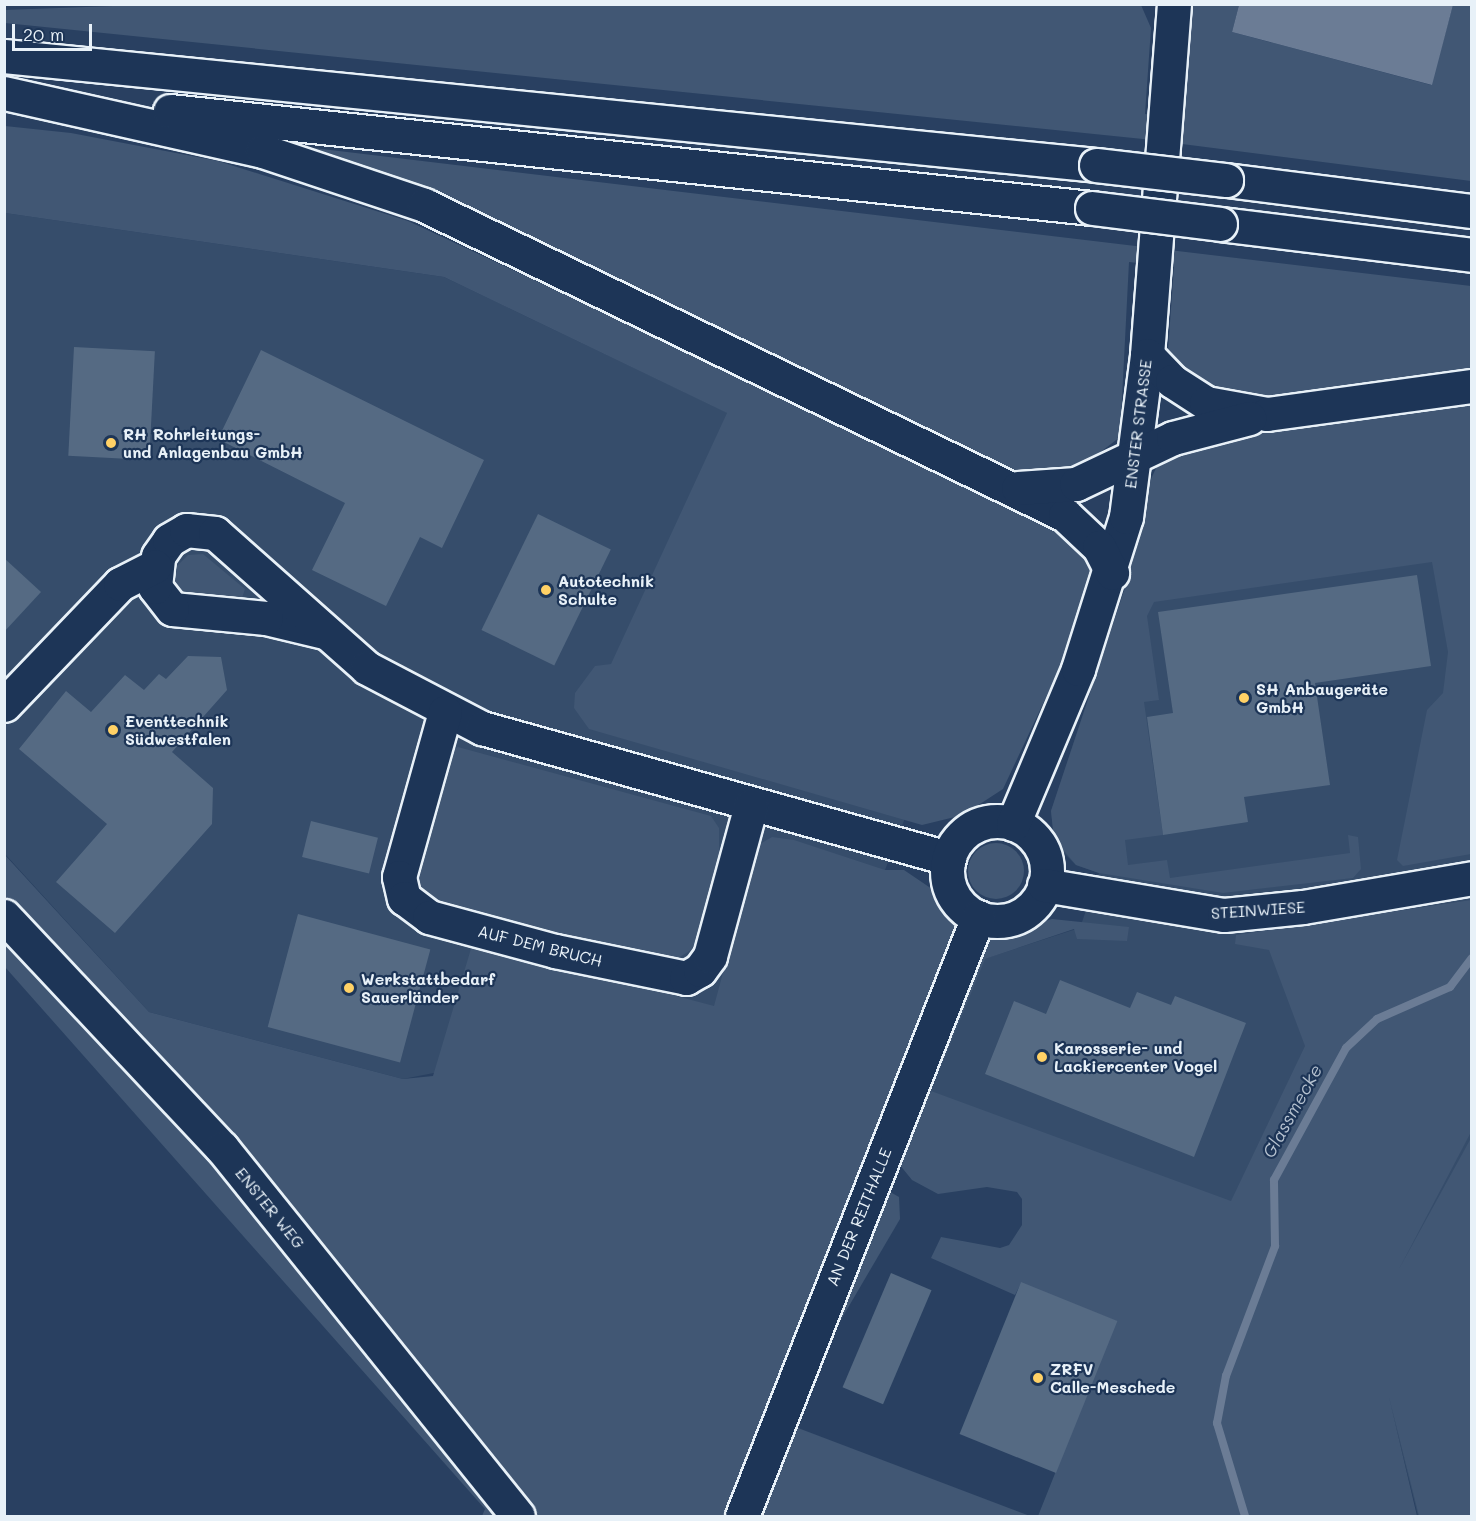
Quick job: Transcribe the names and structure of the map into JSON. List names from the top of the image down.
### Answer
{
  "streets": {
    "main road": [
      "ENSTER STRASSE",
      "STEINWIESE",
      "AUF DEM BRUCH",
      "ENSTER WEG",
      "AN DER REITHALLE"
    ]
  },
  "crossings": [
    ["ENSTER STRASSE", "STEINWIESE"],
    ["ENSTER STRASSE", "AN DER REITHALLE"],
    ["STEINWIESE", "AN DER REITHALLE"]
  ],
  "water": ["Glassmecke"],
  "places": [
    "RH Rohrleitungs- und Anlagenbau GmbH",
    "Autotechnik Schulte",
    "SH Anbaugeräte GmbH",
    "Eventtechnik Südwestfalen",
    "Werkstattbedarf Sauerländer",
    "Karosserie- und Lackiercenter Vogel",
    "ZRFV Calle-Meschede"
  ],
  "scale_bar": "20 m"
}
